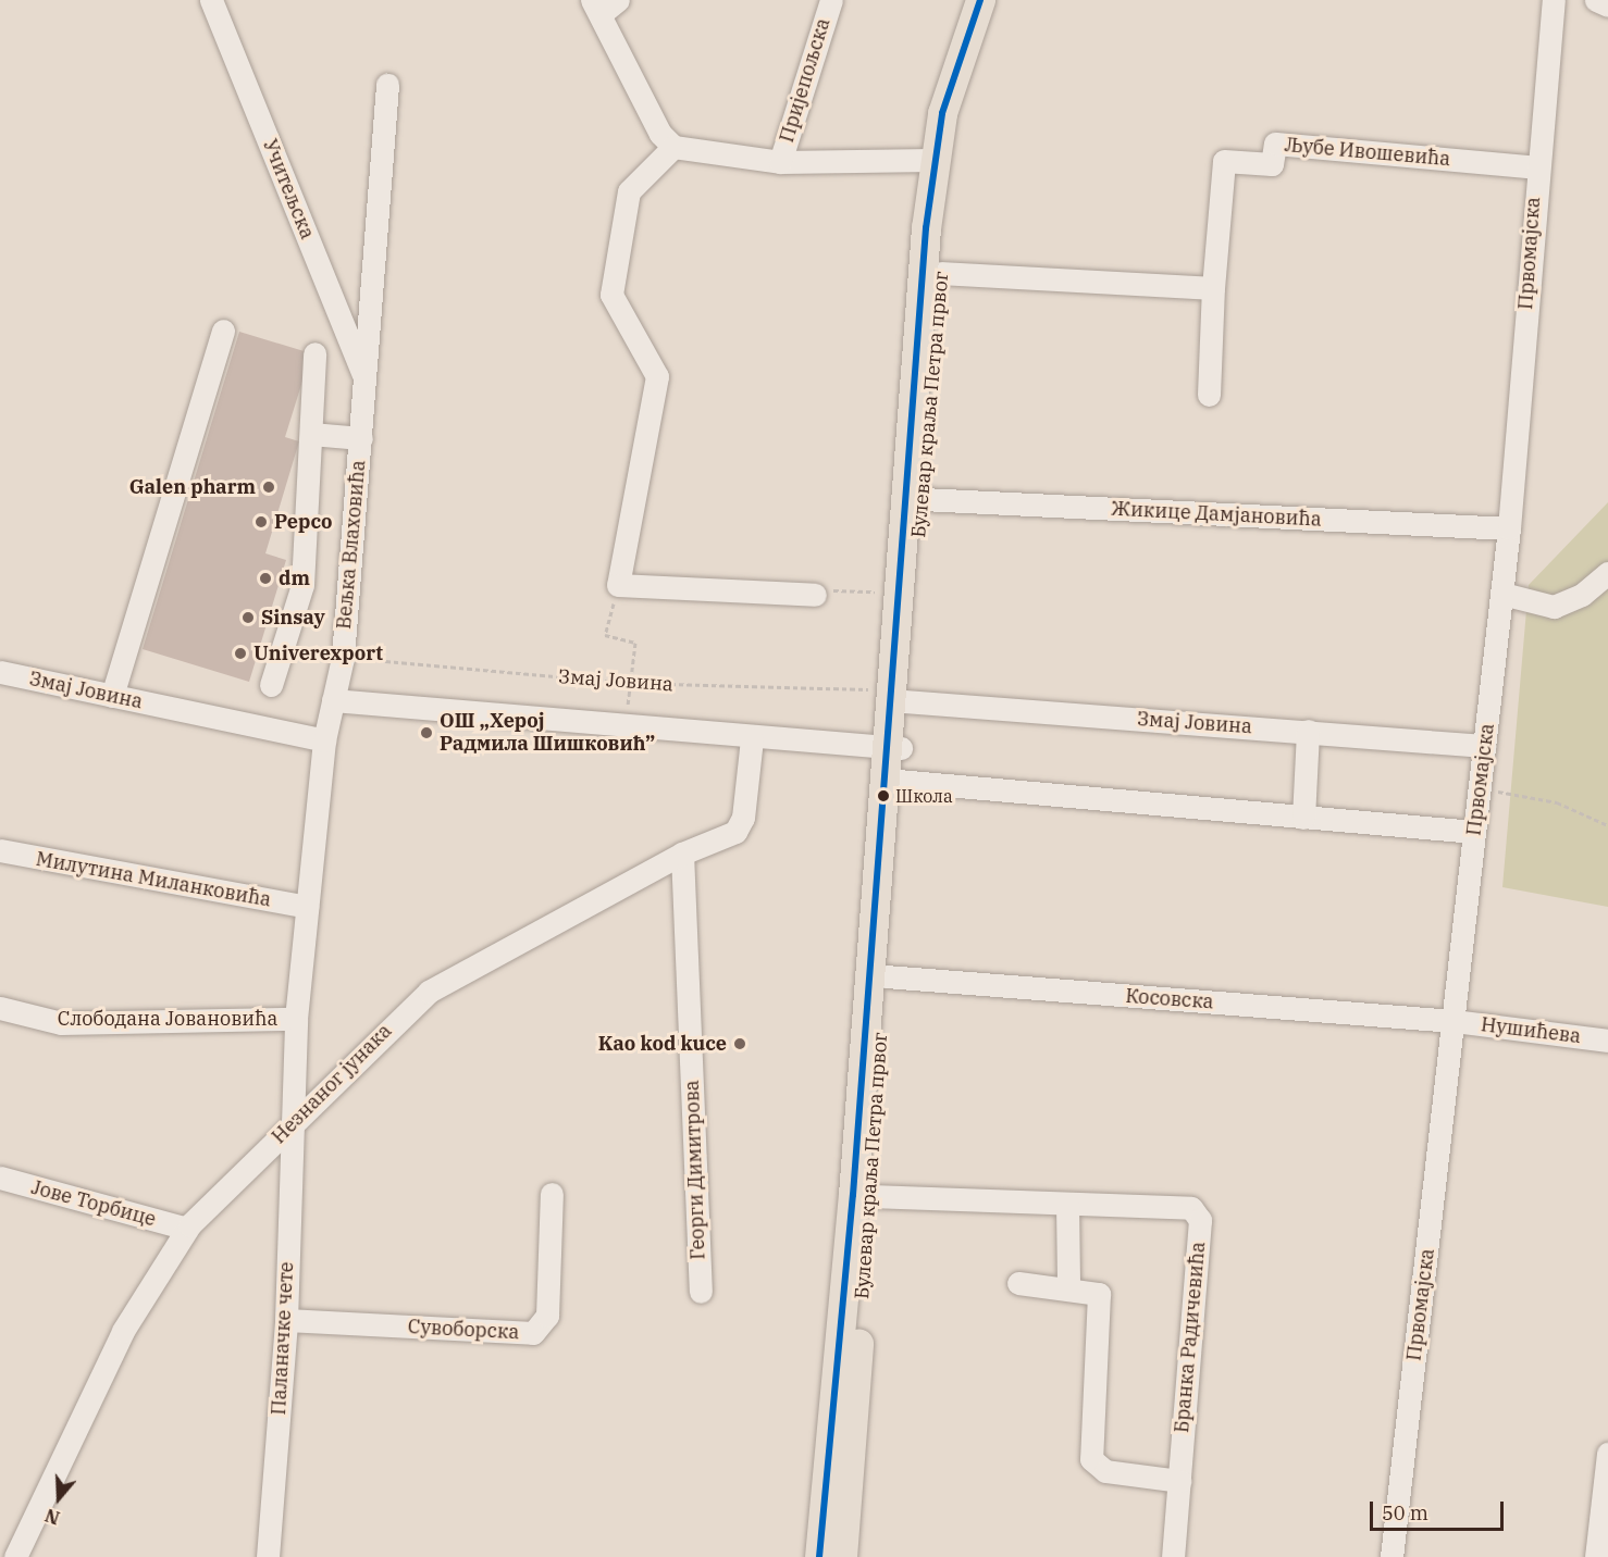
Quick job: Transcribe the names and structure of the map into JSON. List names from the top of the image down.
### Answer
{
  "streets": {
    "main road": ["Булевар краља Петра првог"],
    "street": [
      "Пријепољска",
      "Љубе Ивошевића",
      "Учитељска",
      "Првомајска",
      "Жикице Дамјановића",
      "Вељка Влаховића",
      "Змај Јовина",
      "Милутина Миланковића",
      "Косовска",
      "Слободана Јовановића",
      "Нушићева",
      "Незнаног јунака",
      "Георги Димитрова",
      "Јове Торбице",
      "Сувоборска",
      "Бранка Радичевића",
      "Паланачке чете"
    ]
  },
  "crossings": [
    ["Љубе Ивошевића", "Првомајска"],
    ["Учитељска", "Вељка Влаховића"],
    ["Првомајска", "Жикице Дамјановића"],
    ["Првомајска", "Змај Јовина"],
    ["Првомајска", "Косовска"],
    ["Првомајска", "Нушићева"],
    ["Булевар краља Петра првог", "Жикице Дамјановића"],
    ["Булевар краља Петра првог", "Змај Јовина"],
    ["Булевар краља Петра првог", "Косовска"],
    ["Булевар краља Петра првог", "Бранка Радичевића"],
    ["Вељка Влаховића", "Змај Јовина"],
    ["Вељка Влаховића", "Милутина Миланковића"],
    ["Вељка Влаховића", "Слободана Јовановића"],
    ["Вељка Влаховића", "Незнаног јунака"],
    ["Вељка Влаховића", "Паланачке чете"],
    ["Косовска", "Нушићева"],
    ["Незнаног јунака", "Георги Димитрова"],
    ["Незнаног јунака", "Јове Торбице"],
    ["Незнаног јунака", "Паланачке чете"],
    ["Сувоборска", "Паланачке чете"]
  ],
  "places": [
    "Galen pharm",
    "Pepco",
    "dm",
    "Sinsay",
    "Univerexport",
    "ОШ „Херој Радмила Шишковић”",
    "Школа",
    "Kao kod kuce"
  ],
  "scale_bar": "50 m",
  "north": "bottom"
}
